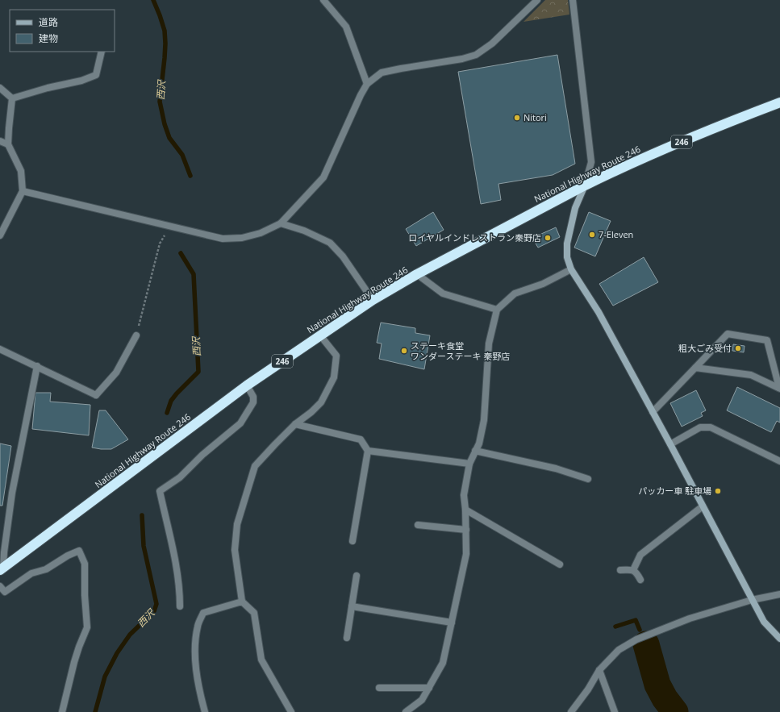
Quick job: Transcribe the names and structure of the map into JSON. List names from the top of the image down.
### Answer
{
  "streets": {
    "highway": ["246", "National Highway Route 246"]
  },
  "water": ["西沢"],
  "places": [
    "Nitori",
    "7-Eleven",
    "ロイヤルインドレストラン秦野店",
    "粗大ごみ受付",
    "ステーキ食堂 ワンダーステーキ 秦野店",
    "パッカー車 駐車場"
  ],
  "legend": ["道路", "建物"]
}
